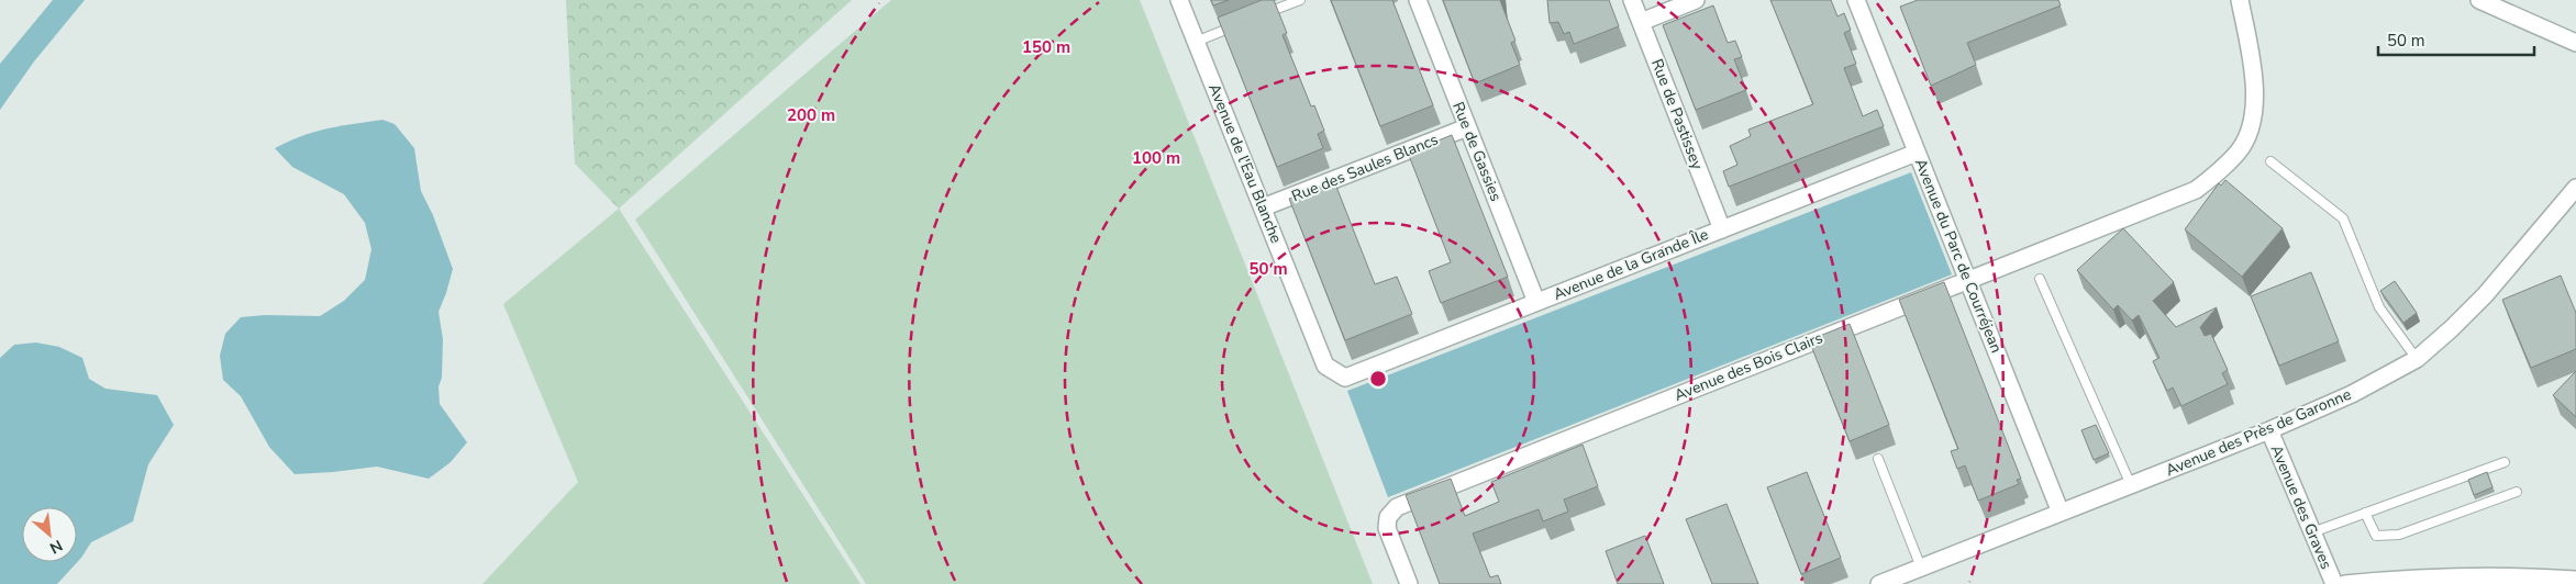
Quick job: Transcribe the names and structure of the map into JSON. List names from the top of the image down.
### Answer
{
  "streets": {
    "street": [
      "Rue de Pastissey",
      "Rue de Gassies",
      "Avenue de l'Eau Blanche",
      "Rue des Saules Blancs",
      "Avenue du Parc de Courréjean",
      "Avenue de la Grande Île",
      "Avenue des Bois Clairs",
      "Avenue des Près de Garonne",
      "Avenue des Graves"
    ]
  },
  "crossings": [
    ["Rue de Pastissey", "Avenue de la Grande Île"],
    ["Rue de Gassies", "Rue des Saules Blancs"],
    ["Rue de Gassies", "Avenue de la Grande Île"],
    ["Avenue de l'Eau Blanche", "Rue des Saules Blancs"],
    ["Avenue de l'Eau Blanche", "Avenue de la Grande Île"],
    ["Avenue du Parc de Courréjean", "Avenue de la Grande Île"],
    ["Avenue du Parc de Courréjean", "Avenue des Bois Clairs"],
    ["Avenue du Parc de Courréjean", "Avenue des Près de Garonne"],
    ["Avenue des Près de Garonne", "Avenue des Graves"]
  ],
  "scale_bar": "50 m",
  "north": "bottom right",
  "rings": [
    "150 m",
    "200 m",
    "100 m",
    "50 m"
  ]
}
